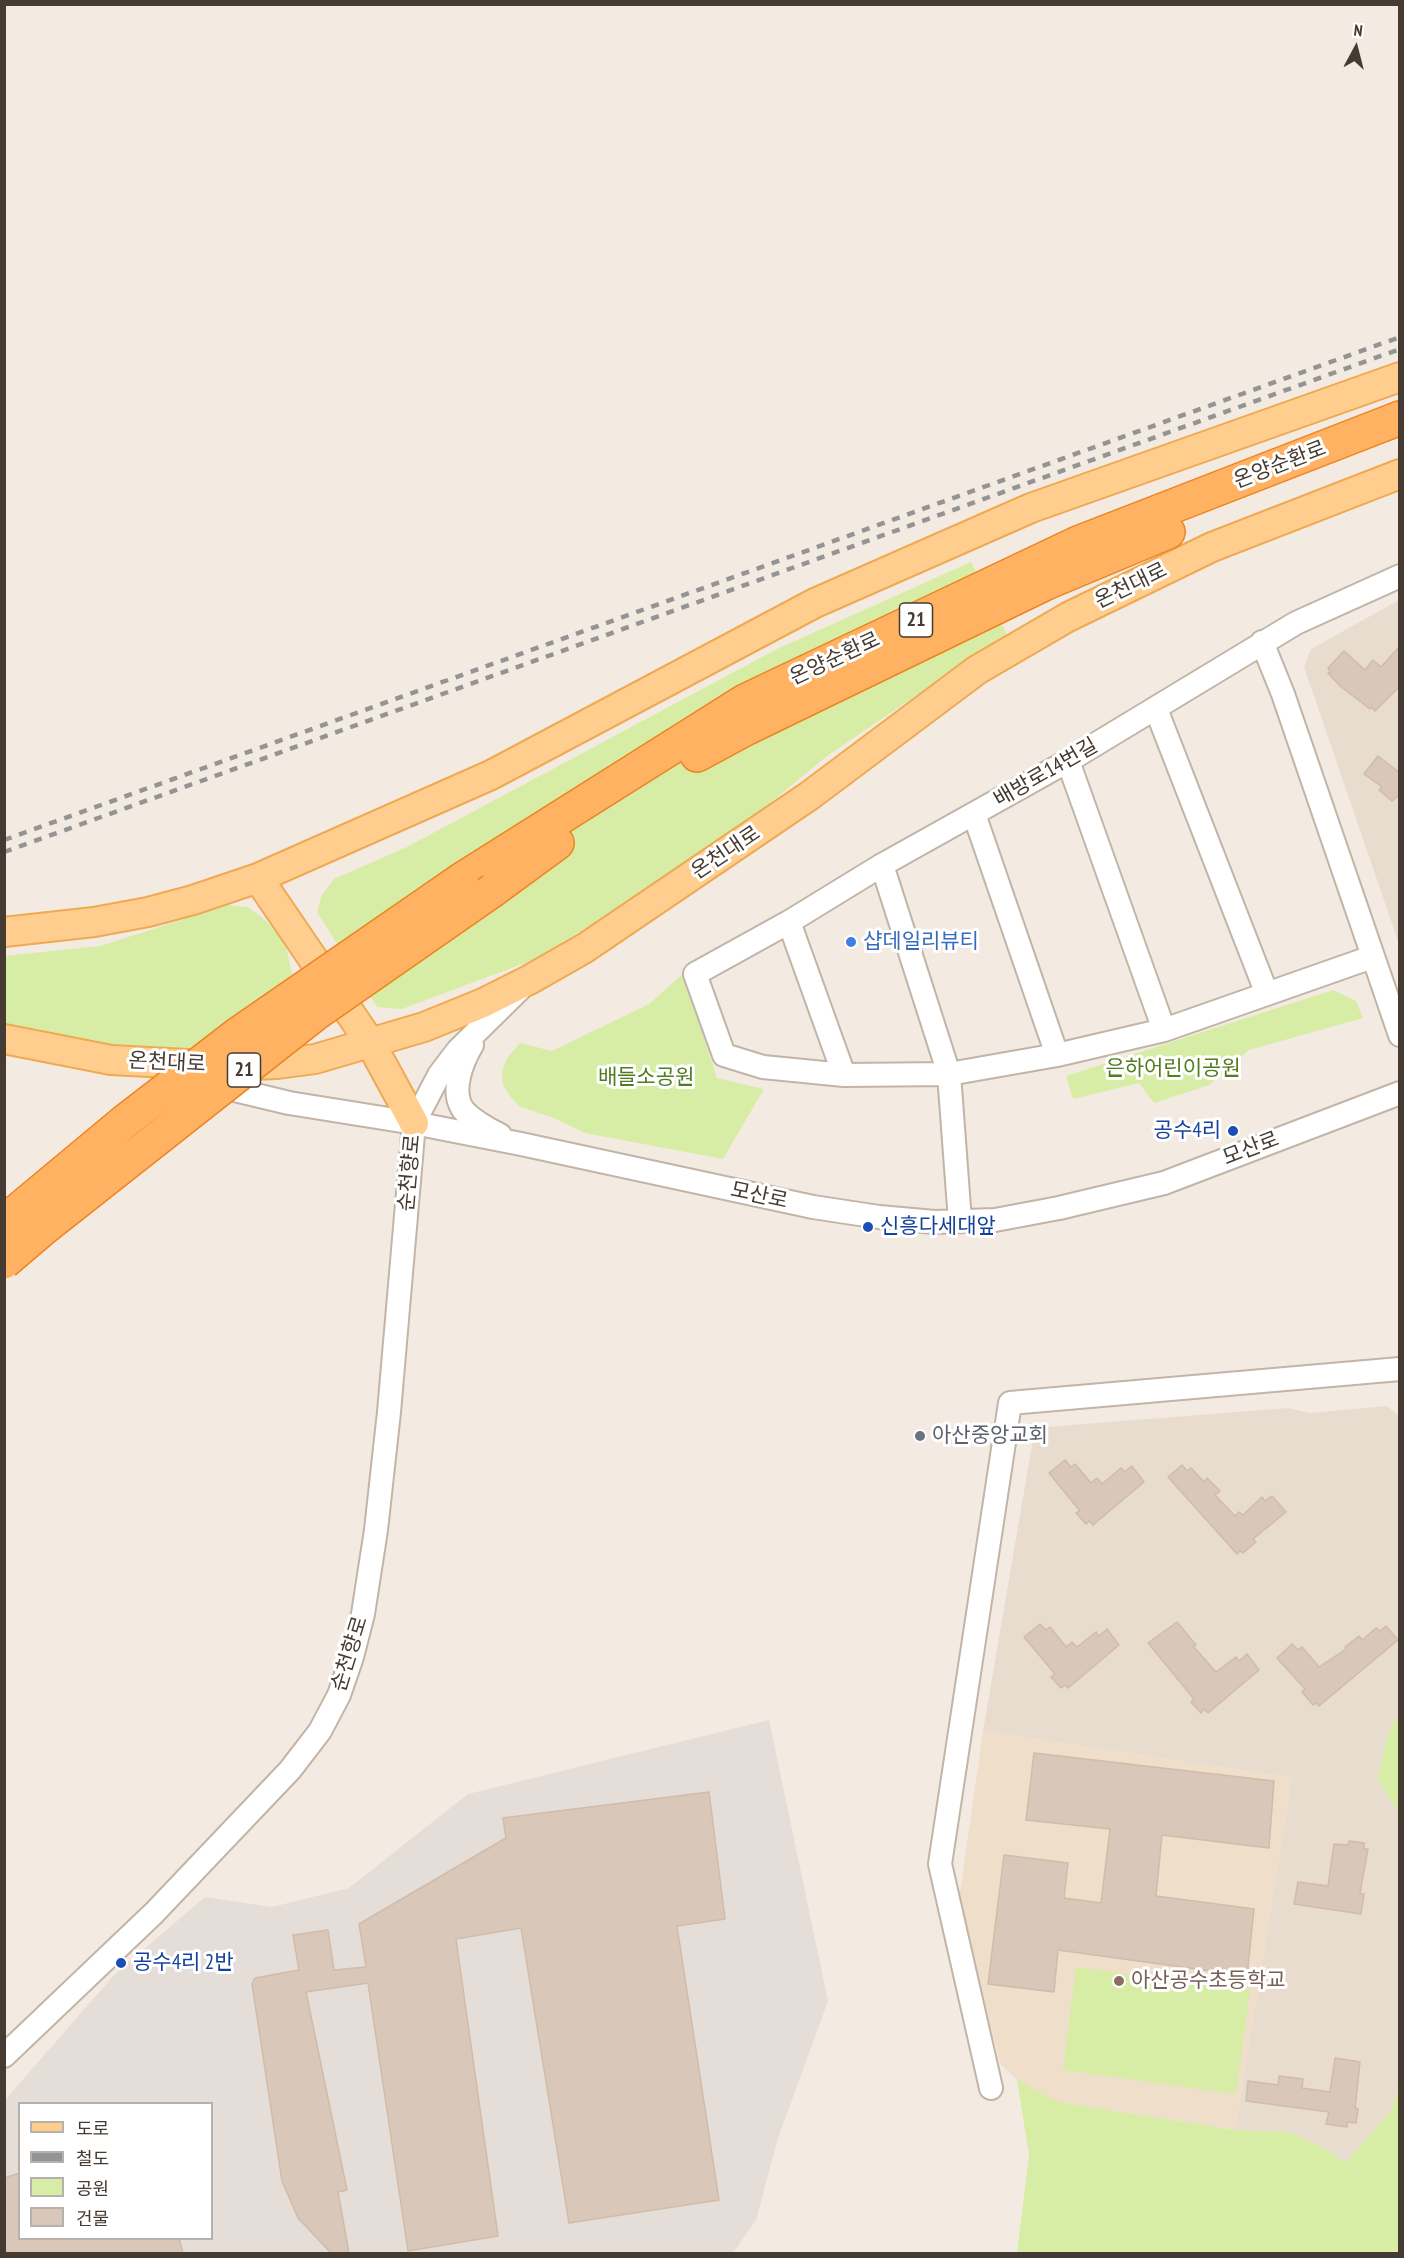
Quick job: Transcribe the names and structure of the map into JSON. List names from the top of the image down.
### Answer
{
  "streets": {
    "highway": ["온양순환로", "21"],
    "main road": ["온천대로"],
    "street": ["배방로14번길", "모산로", "순천향로"]
  },
  "crossings": [
    ["온천대로", "모산로"],
    ["모산로", "순천향로"]
  ],
  "parks": ["은하어린이공원", "배들소공원"],
  "places": [
    "샵데일리뷰티",
    "공수4리",
    "신흥다세대앞",
    "아산중앙교회",
    "공수4리 2반",
    "아산공수초등학교"
  ],
  "legend": [
    "도로",
    "철도",
    "공원",
    "건물"
  ],
  "north": "top"
}
